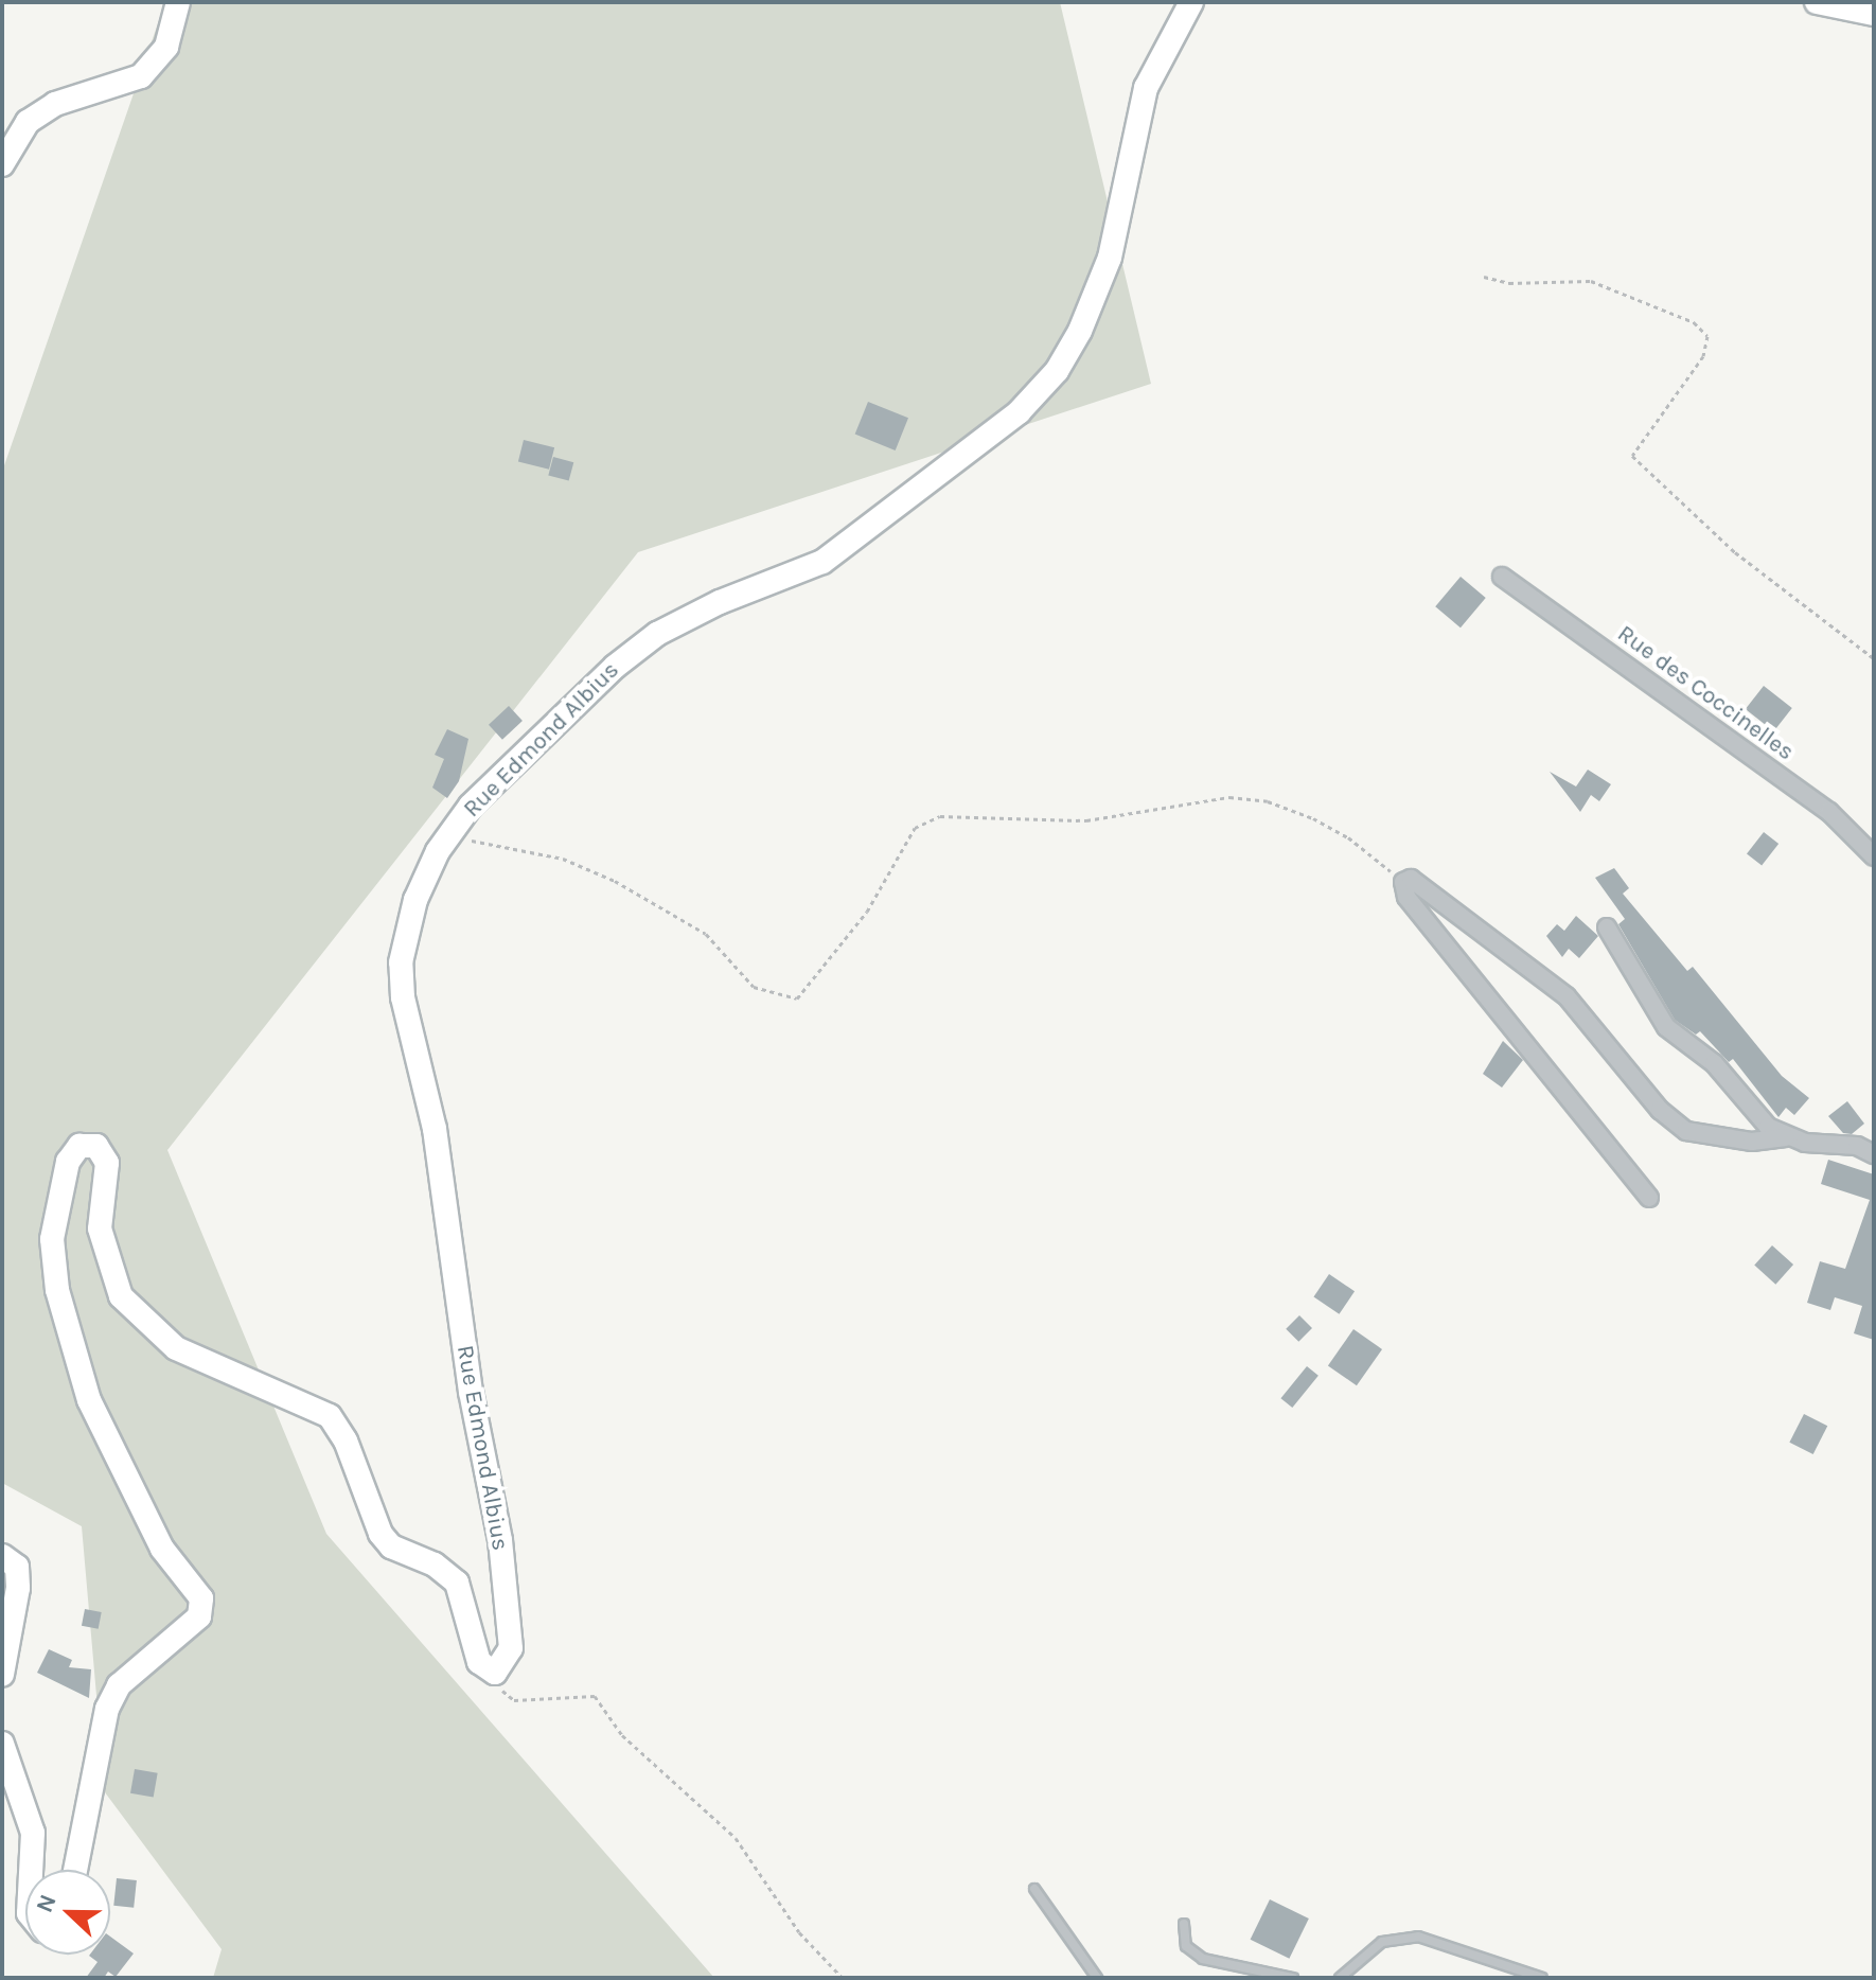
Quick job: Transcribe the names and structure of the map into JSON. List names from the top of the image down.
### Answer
{
  "streets": {
    "main road": ["Rue Edmond Albius"],
    "street": ["Rue des Coccinelles"]
  },
  "north": "left"
}
